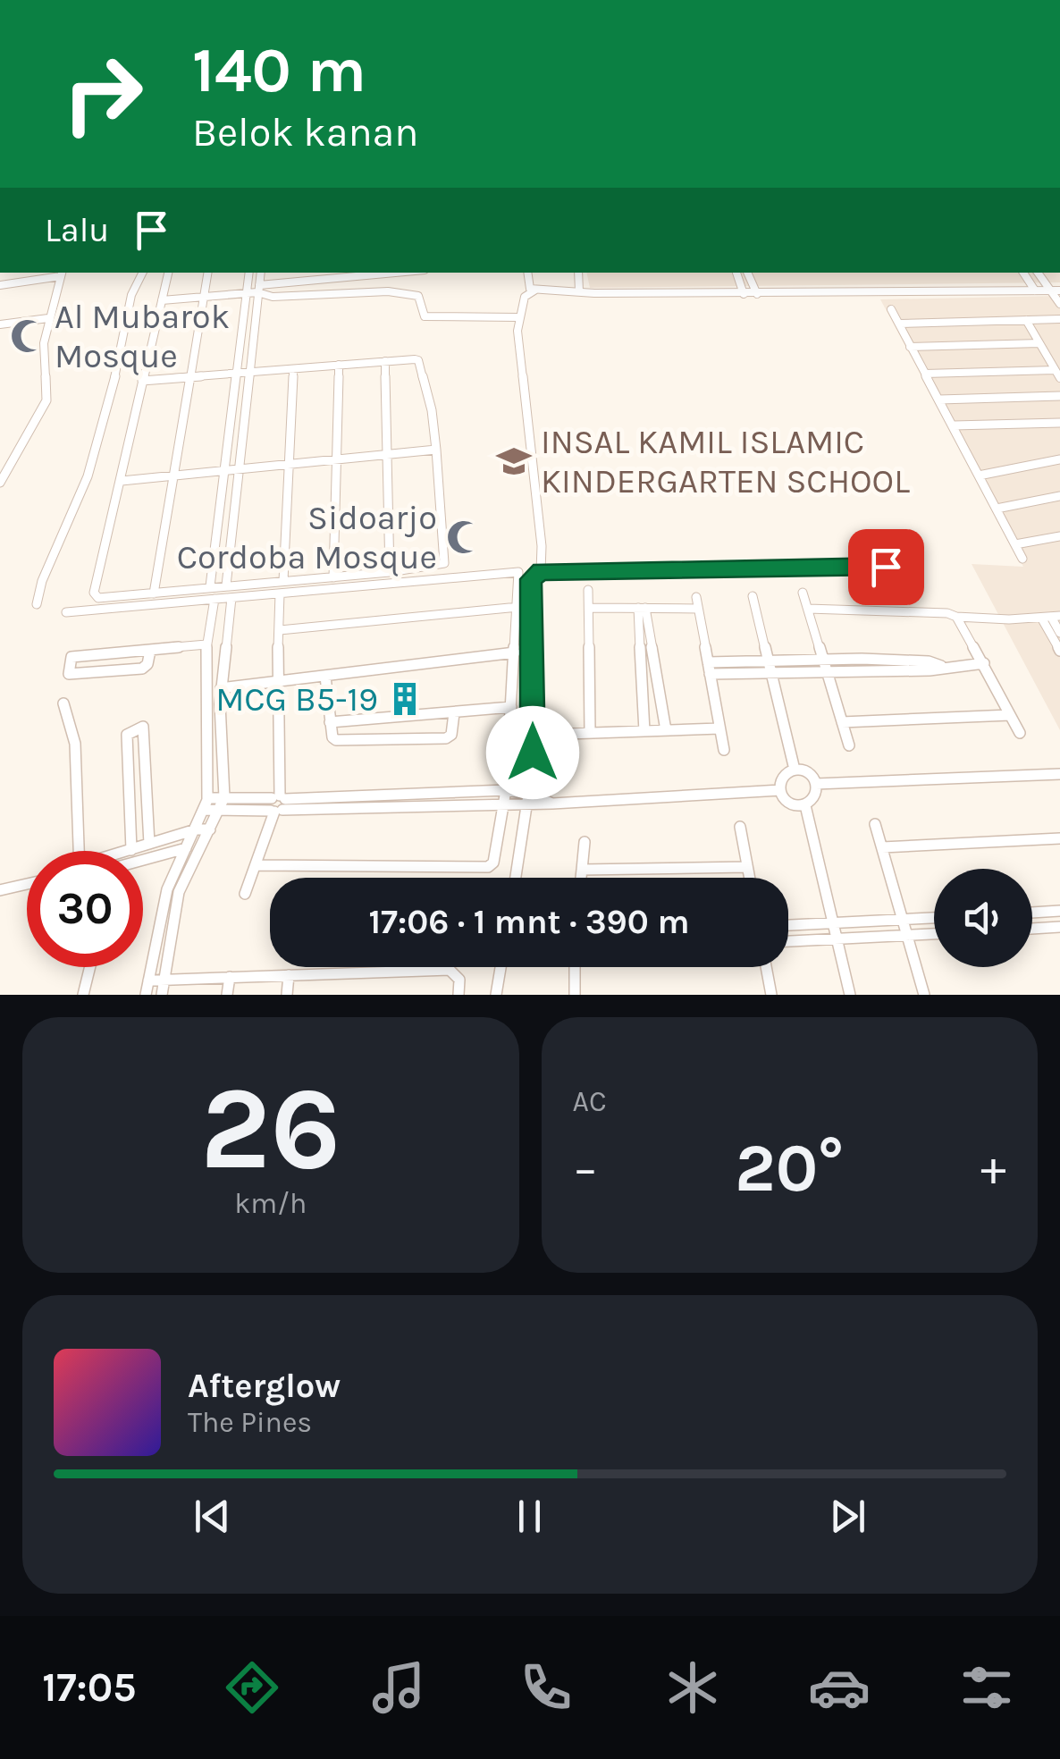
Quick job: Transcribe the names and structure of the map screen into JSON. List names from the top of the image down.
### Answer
{
  "places": {
    "mosque": ["Al Mubarok Mosque", "Sidoarjo Cordoba Mosque"],
    "school or university": ["INSAL KAMIL ISLAMIC KINDERGARTEN SCHOOL"],
    "building": ["MCG B5-19"]
  },
  "page": {
    "turn": ["140 m", "Belok kanan"],
    "then": "Lalu",
    "limit": "30",
    "trip": "17:06 · 1 mnt · 390 m",
    "tile": [
      ["26", "km/h"],
      "AC"
    ],
    "heat": ["−", "20°", "+"],
    "song": ["Afterglow", "The Pines"],
    "tabs": "17:05"
  }
}
